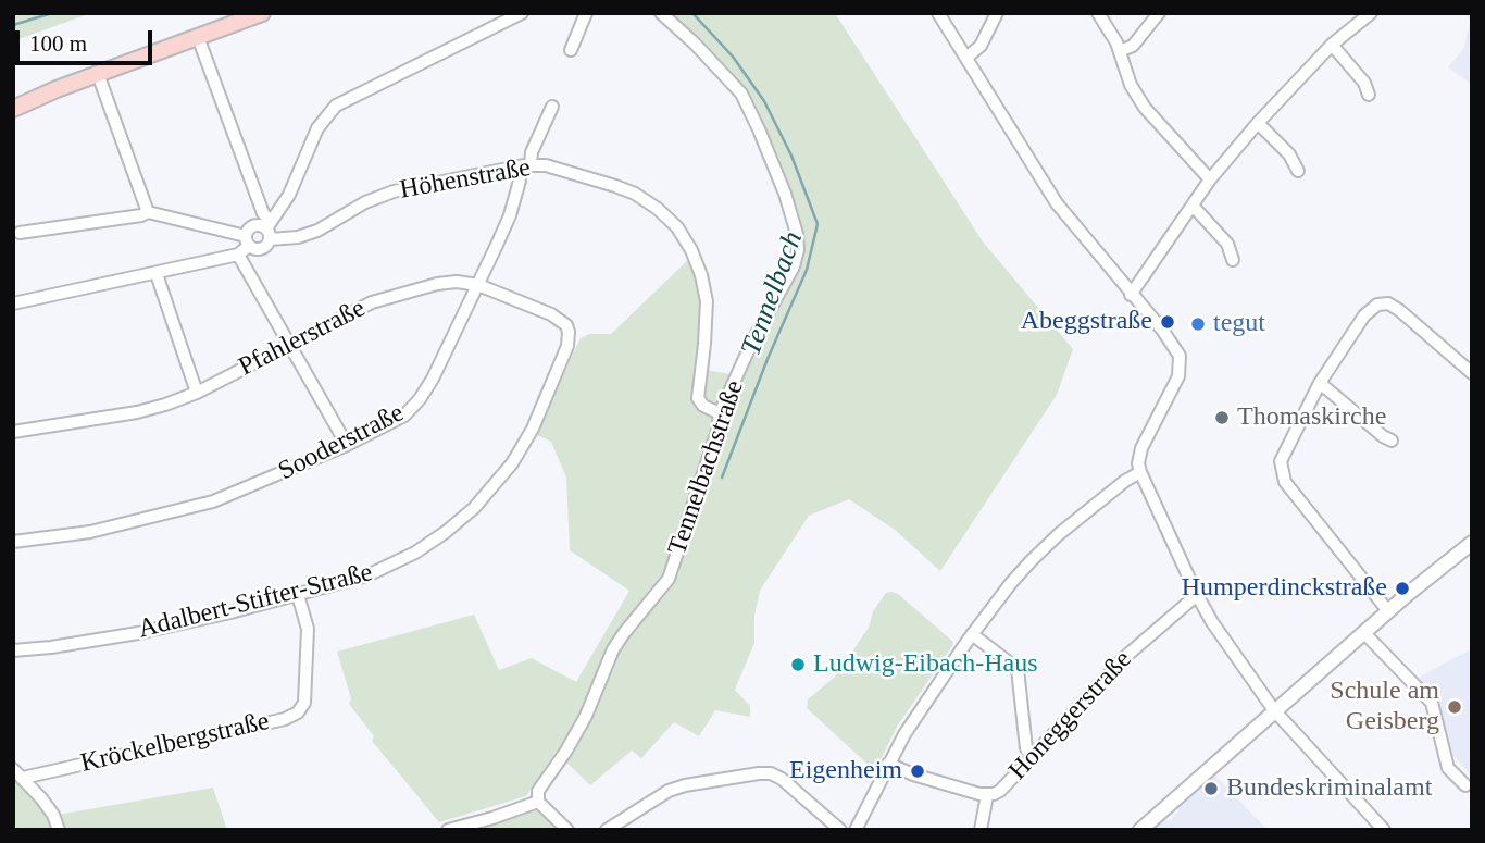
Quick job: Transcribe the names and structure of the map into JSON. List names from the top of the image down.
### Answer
{
  "streets": {
    "street": [
      "Höhenstraße",
      "Pfahlerstraße",
      "Sooderstraße",
      "Tennelbachstraße",
      "Adalbert-Stifter-Straße",
      "Honeggerstraße",
      "Kröckelbergstraße"
    ]
  },
  "crossings": [
    ["Höhenstraße", "Sooderstraße"],
    ["Höhenstraße", "Tennelbachstraße"],
    ["Pfahlerstraße", "Sooderstraße"],
    ["Pfahlerstraße", "Adalbert-Stifter-Straße"],
    ["Adalbert-Stifter-Straße", "Kröckelbergstraße"]
  ],
  "water": ["Tennelbach"],
  "places": [
    "Abeggstraße",
    "tegut",
    "Thomaskirche",
    "Humperdinckstraße",
    "Ludwig-Eibach-Haus",
    "Schule am Geisberg",
    "Eigenheim",
    "Bundeskriminalamt"
  ],
  "scale_bar": "100 m"
}
